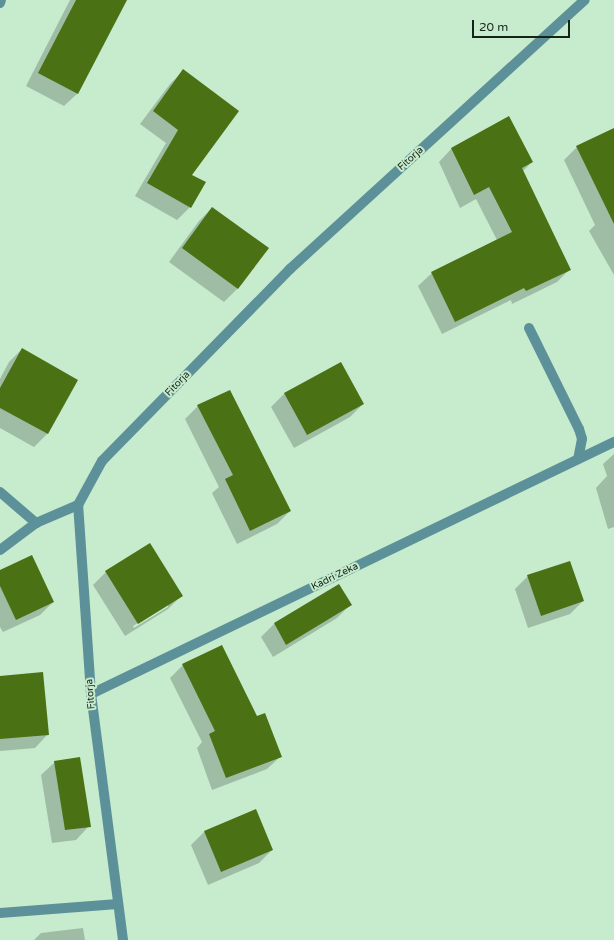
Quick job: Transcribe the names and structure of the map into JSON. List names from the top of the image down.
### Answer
{
  "streets": {
    "street": ["Fitorja", "Kadri Zeka"]
  },
  "crossings": [
    ["Fitorja", "Kadri Zeka"]
  ],
  "scale_bar": "20 m"
}
